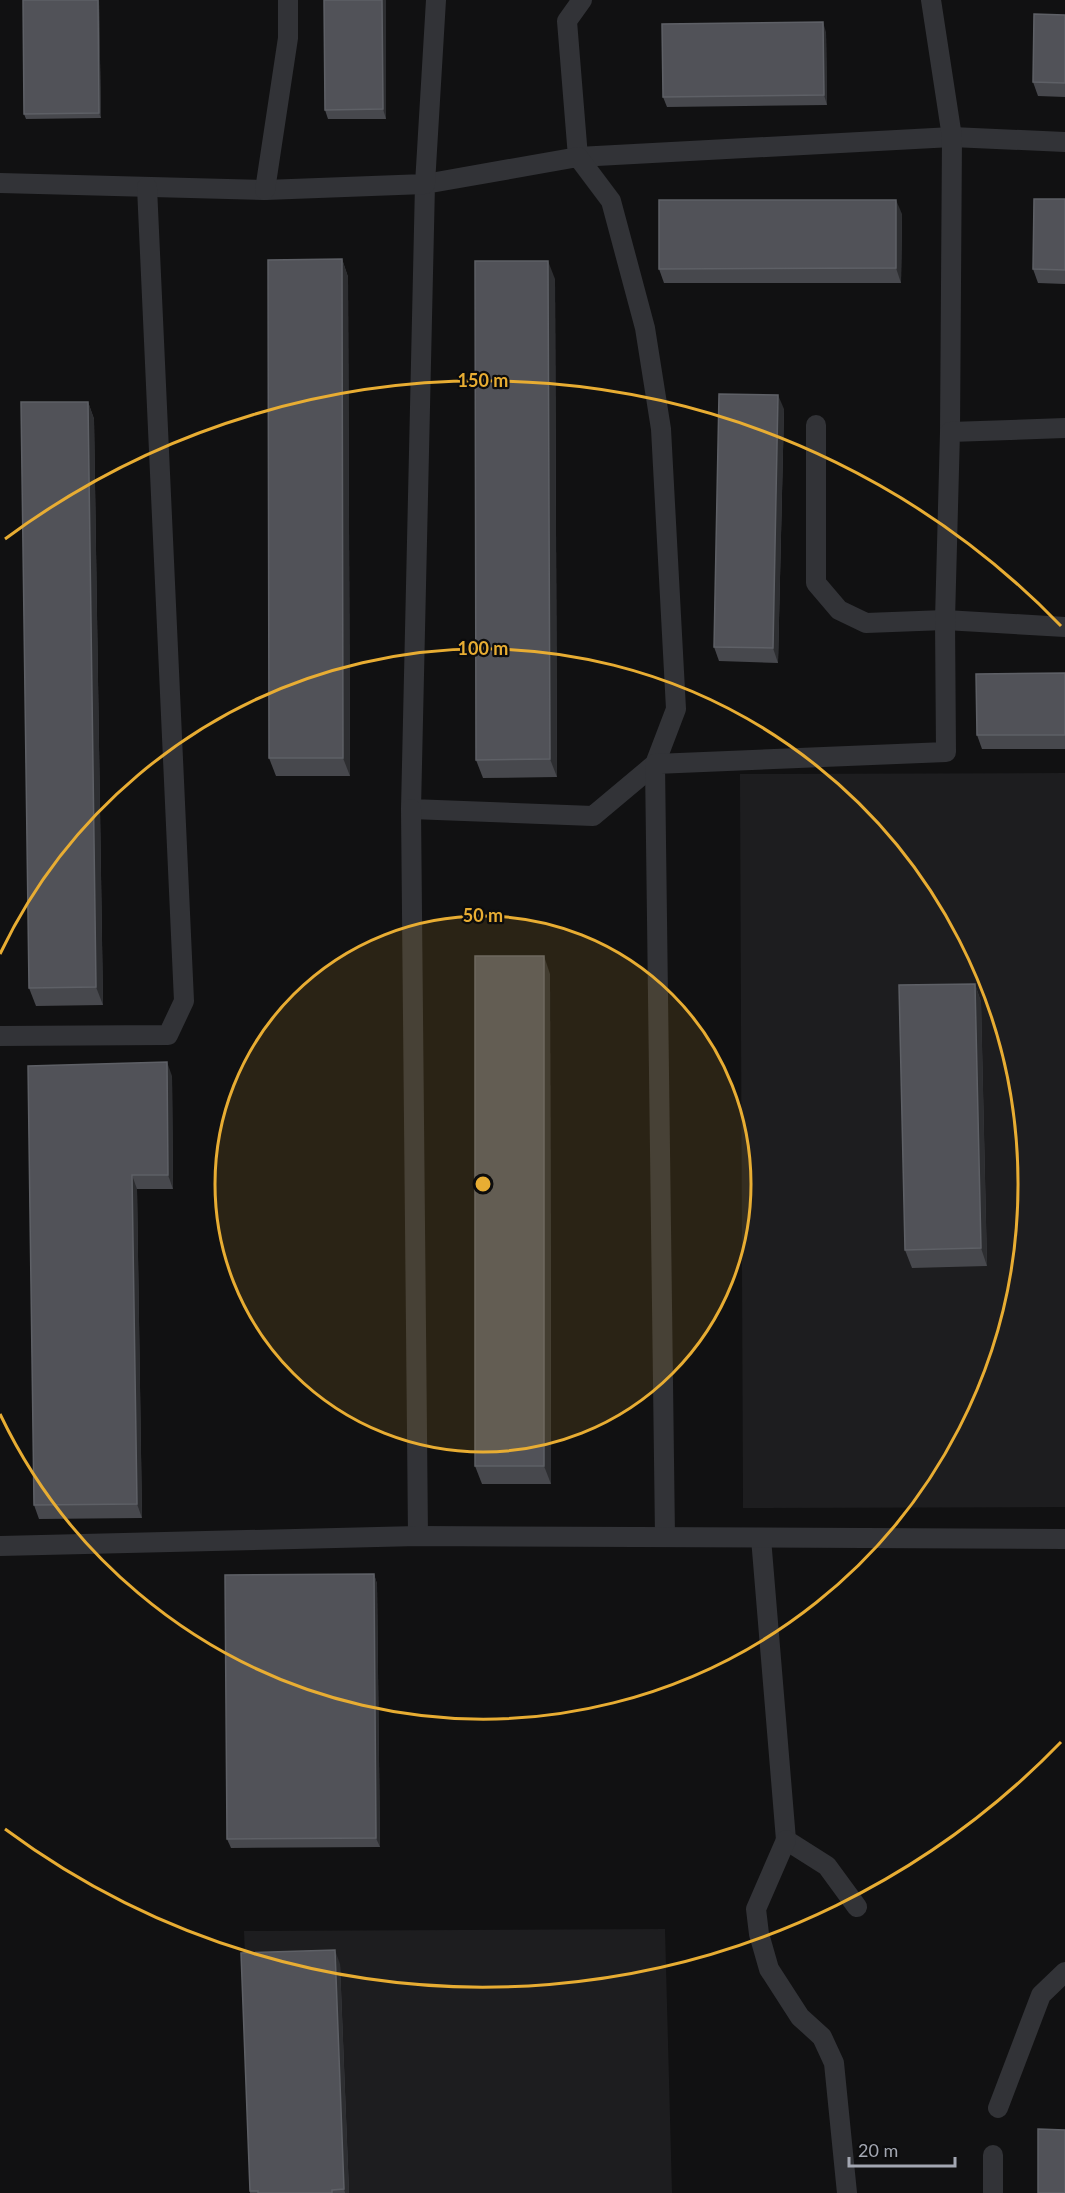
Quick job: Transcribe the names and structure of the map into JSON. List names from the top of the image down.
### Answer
{
  "scale_bar": "20 m",
  "rings": ["150 m", "100 m", "50 m"]
}
